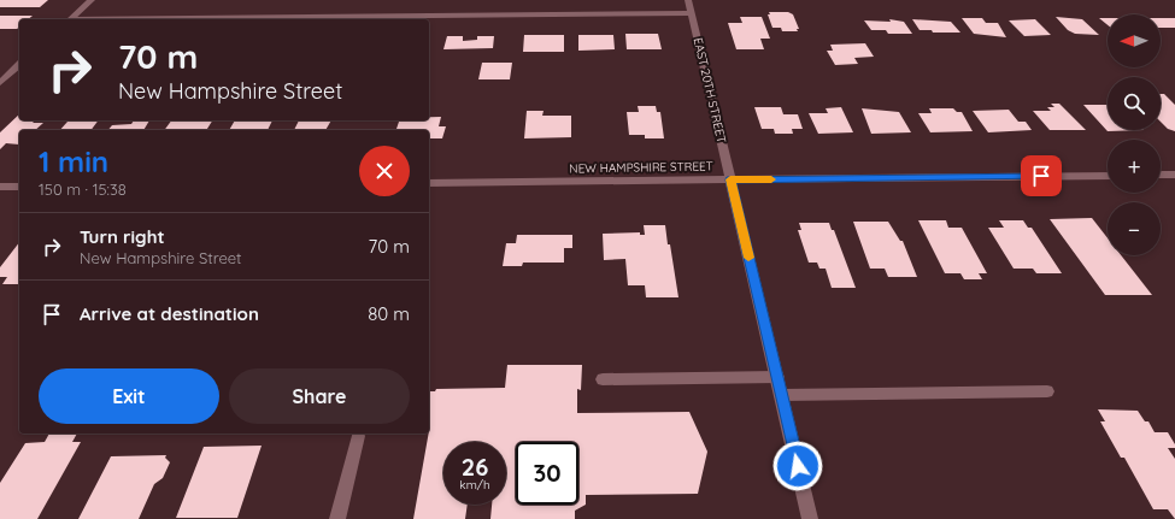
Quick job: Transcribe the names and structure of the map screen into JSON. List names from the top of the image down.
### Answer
{
  "streets": {
    "street": ["EAST 20TH STREET", "NEW HAMPSHIRE STREET"]
  },
  "crossings": [
    ["EAST 20TH STREET", "NEW HAMPSHIRE STREET"]
  ],
  "north": "left",
  "page": {
    "map_buttons": ["+", "−"],
    "turn": ["70 m", "New Hampshire Street"],
    "heading": ["1 min", "150 m · 15:38"],
    "list": [
      {
        "name": "Turn right",
        "note": "New Hampshire Street",
        "value": "70 m"
      },
      {
        "name": "Arrive at destination",
        "value": "80 m"
      }
    ],
    "buttons": ["Exit", "Share"],
    "speed": "26 km/h",
    "limit": "30"
  }
}
